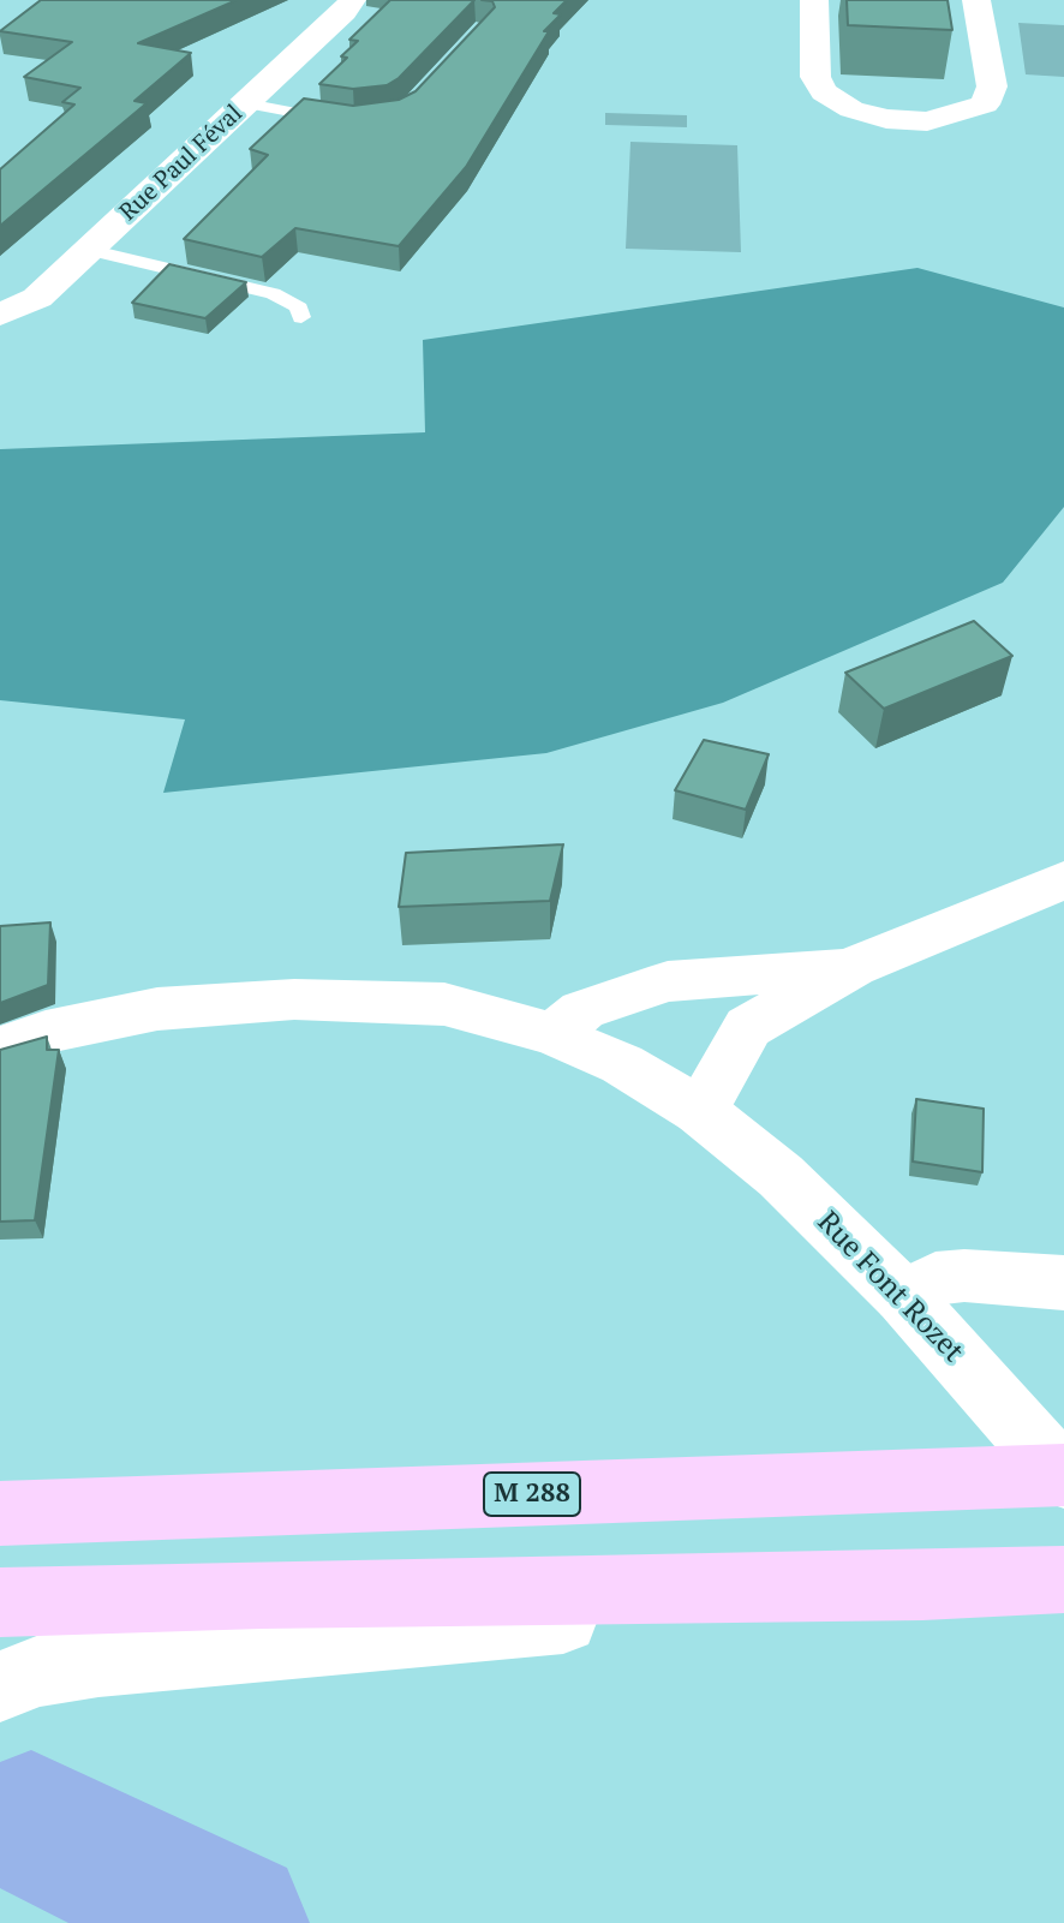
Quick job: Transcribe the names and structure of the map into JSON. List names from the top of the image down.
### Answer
{
  "streets": {
    "main road": ["M 288"],
    "street": ["Rue Paul Féval", "Rue Font Rozet"]
  },
  "crossings": [
    ["Rue Font Rozet", "M 288"]
  ]
}
